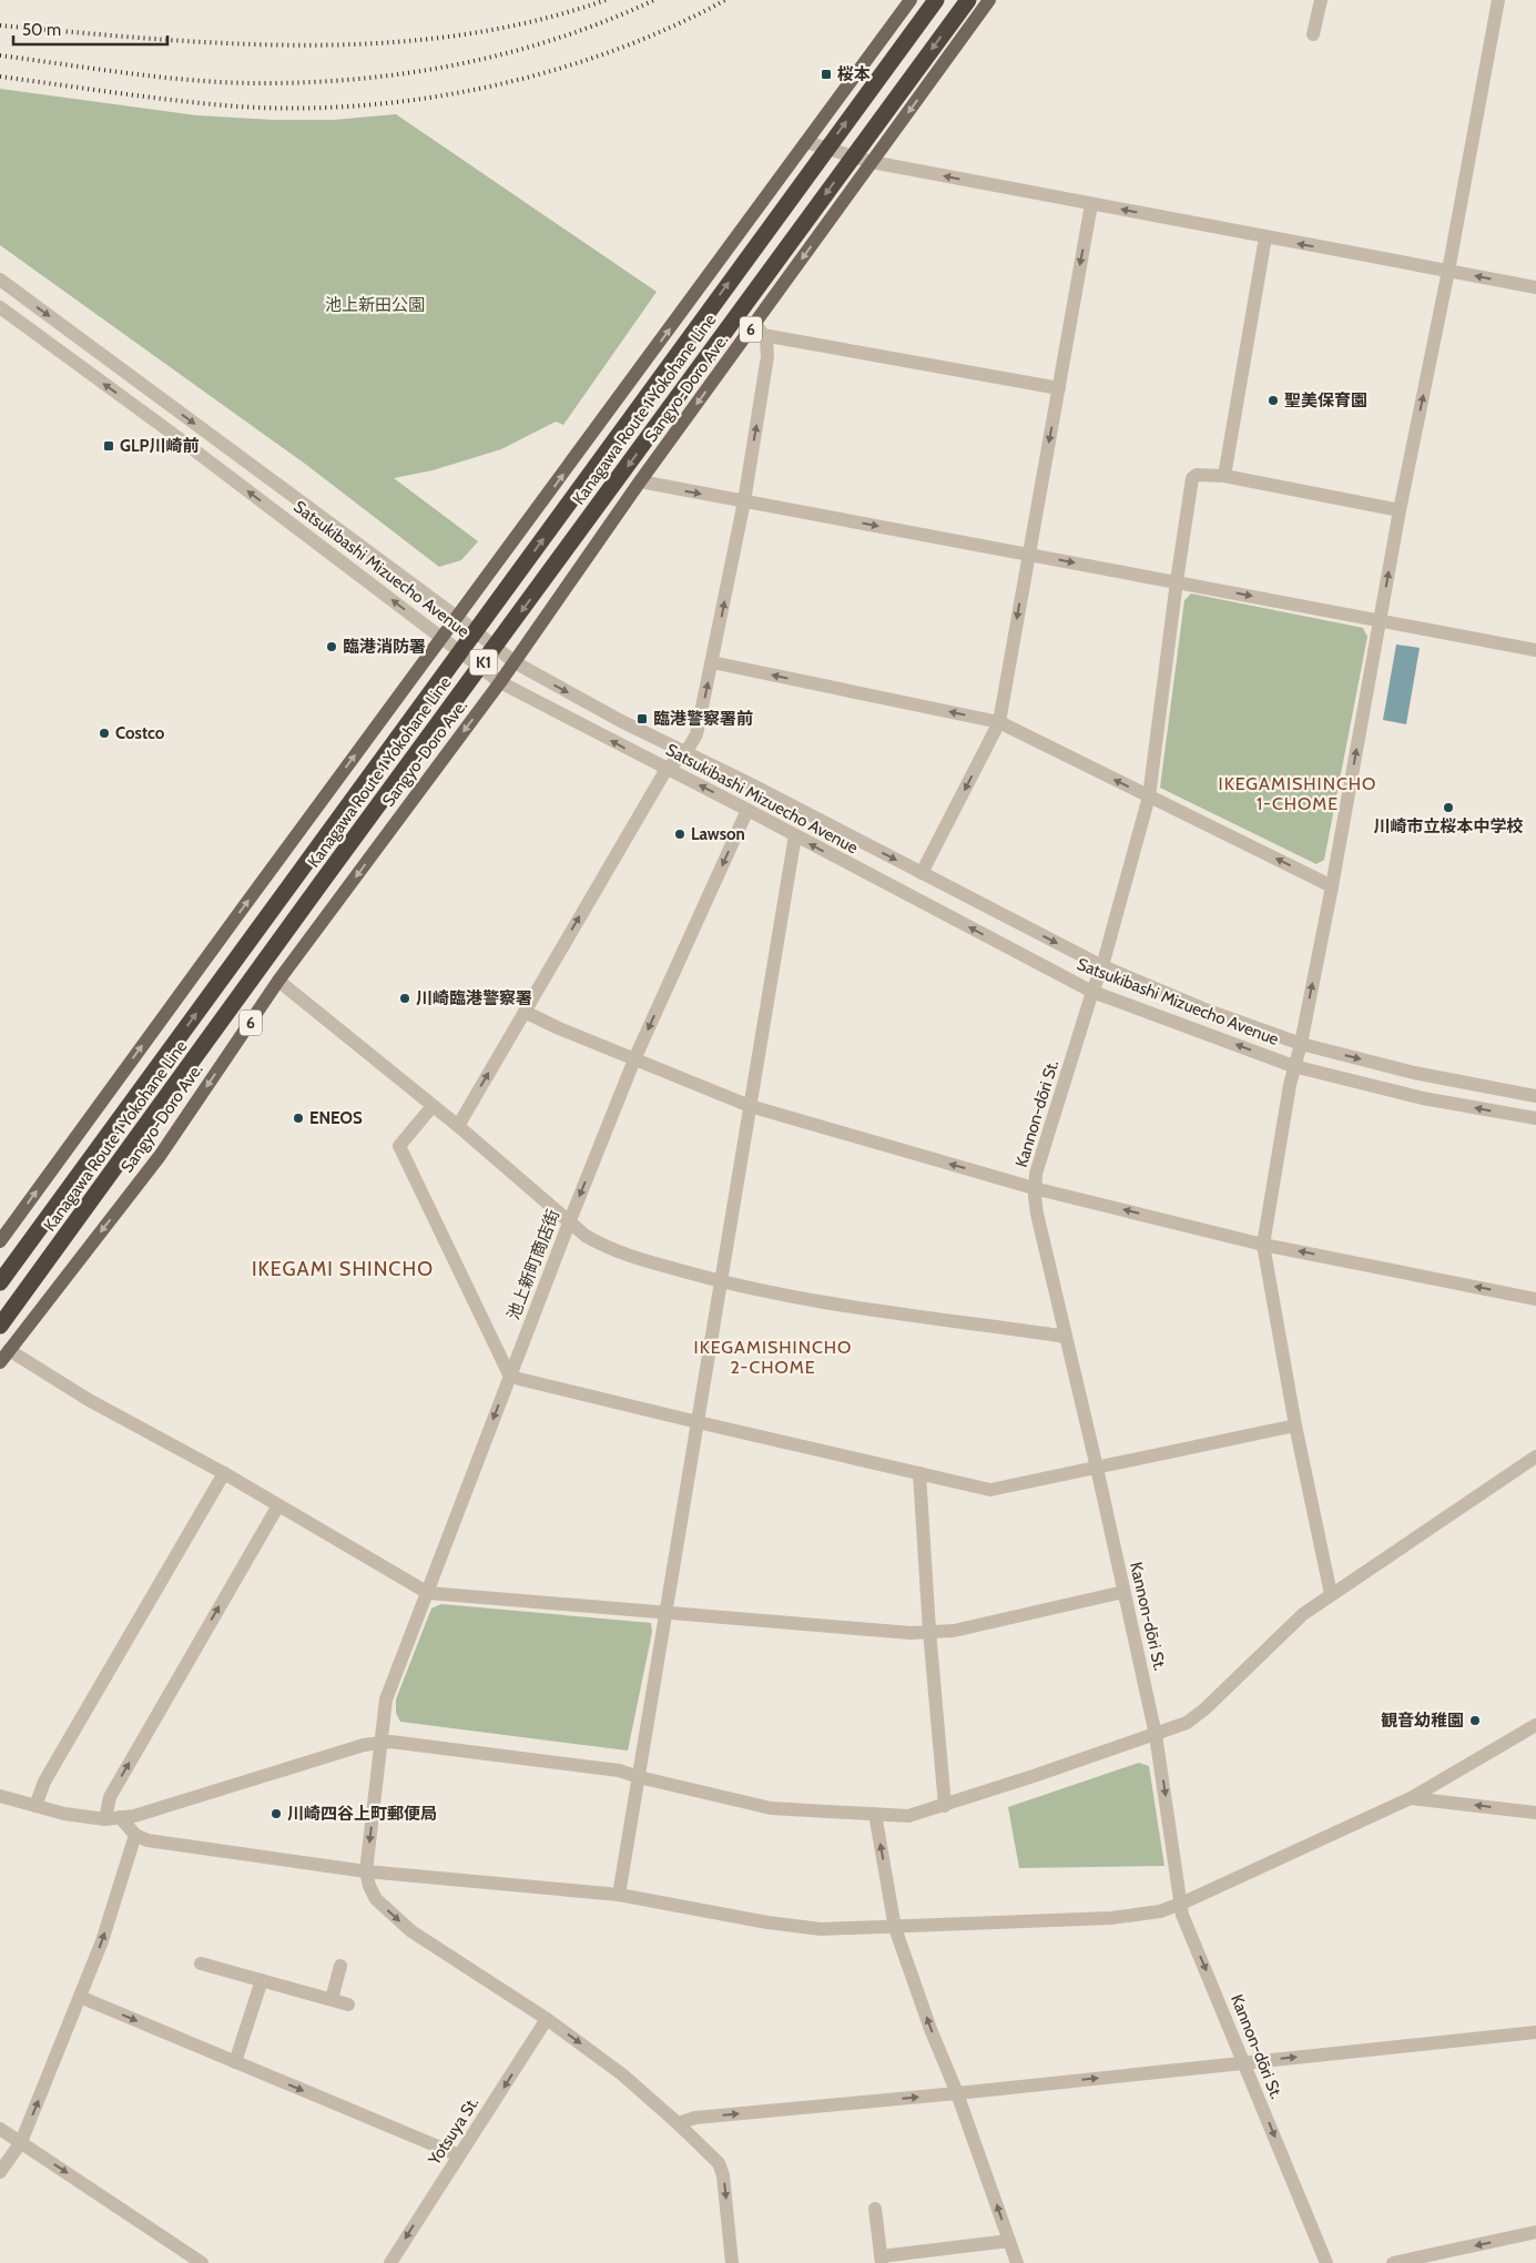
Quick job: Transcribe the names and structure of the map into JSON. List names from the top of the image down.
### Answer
{
  "streets": {
    "highway": ["Kanagawa Route 1 Yokohane Line", "K1"],
    "main road": ["6", "Sangyo-Doro Ave."],
    "street": [
      "Satsukibashi Mizuecho Avenue",
      "Kannon-dōri St.",
      "池上新町商店街",
      "Yotsuya St."
    ]
  },
  "crossings": [
    ["Sangyo-Doro Ave.", "Satsukibashi Mizuecho Avenue"],
    ["Satsukibashi Mizuecho Avenue", "Kannon-dōri St."],
    ["Satsukibashi Mizuecho Avenue", "池上新町商店街"]
  ],
  "one_way": ["Yotsuya St."],
  "districts": ["IKEGAMISHINCHO 1-CHOME", "IKEGAMI SHINCHO", "IKEGAMISHINCHO 2-CHOME"],
  "parks": ["池上新田公園"],
  "places": {
    "transit": ["桜本", "GLP川崎前", "臨港警察署前"],
    "other": [
      "聖美保育園",
      "臨港消防署",
      "Costco",
      "川崎市立桜本中学校",
      "Lawson",
      "川崎臨港警察署",
      "ENEOS",
      "観音幼稚園",
      "川崎四谷上町郵便局"
    ]
  },
  "scale_bar": "50 m"
}
